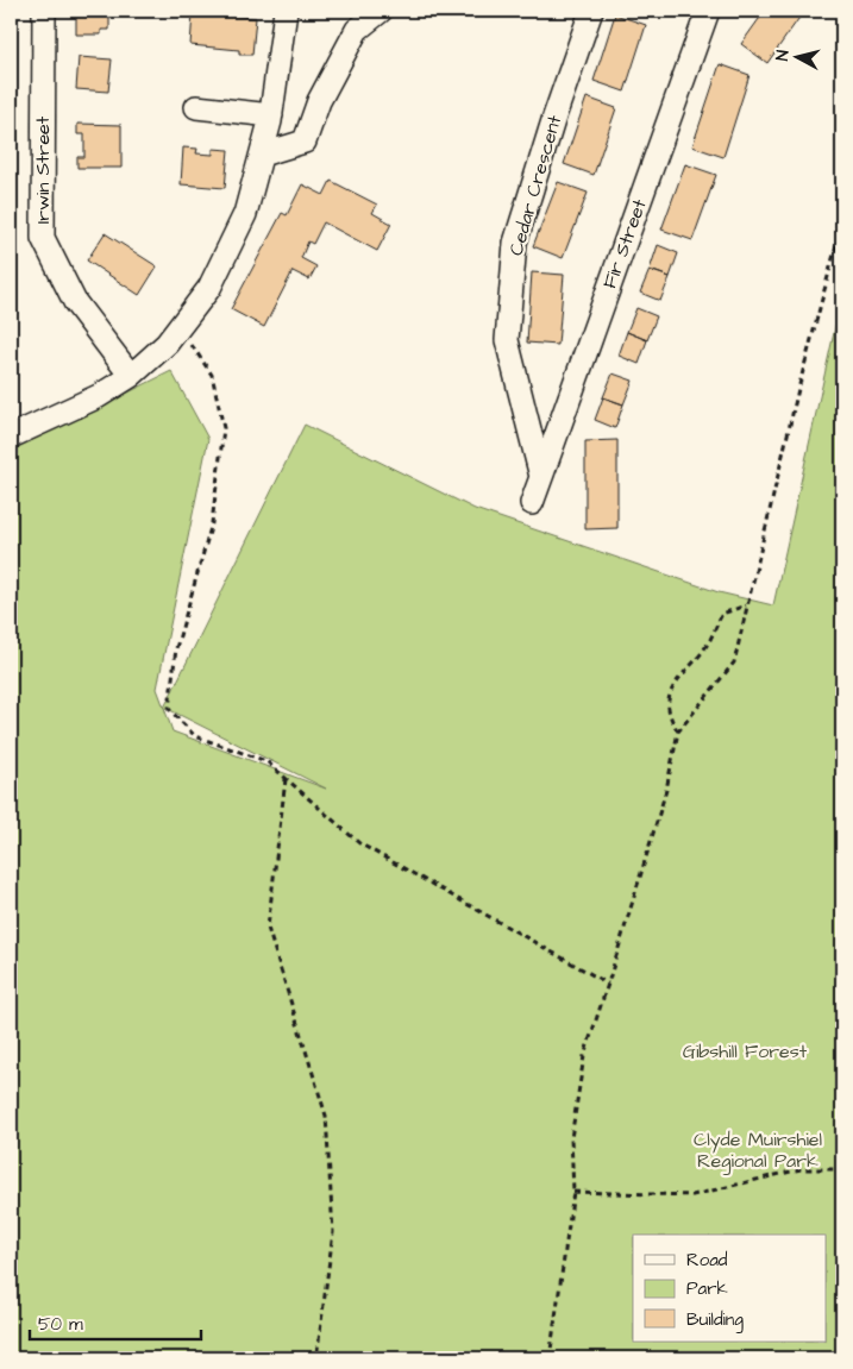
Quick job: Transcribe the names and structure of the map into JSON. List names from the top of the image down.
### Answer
{
  "streets": {
    "street": ["Irwin Street", "Cedar Crescent", "Fir Street"]
  },
  "crossings": [
    ["Cedar Crescent", "Fir Street"]
  ],
  "parks": ["Gibshill Forest", "Clyde Muirshiel Regional Park"],
  "legend": ["Road", "Park", "Building"],
  "scale_bar": "50 m",
  "north": "left"
}
